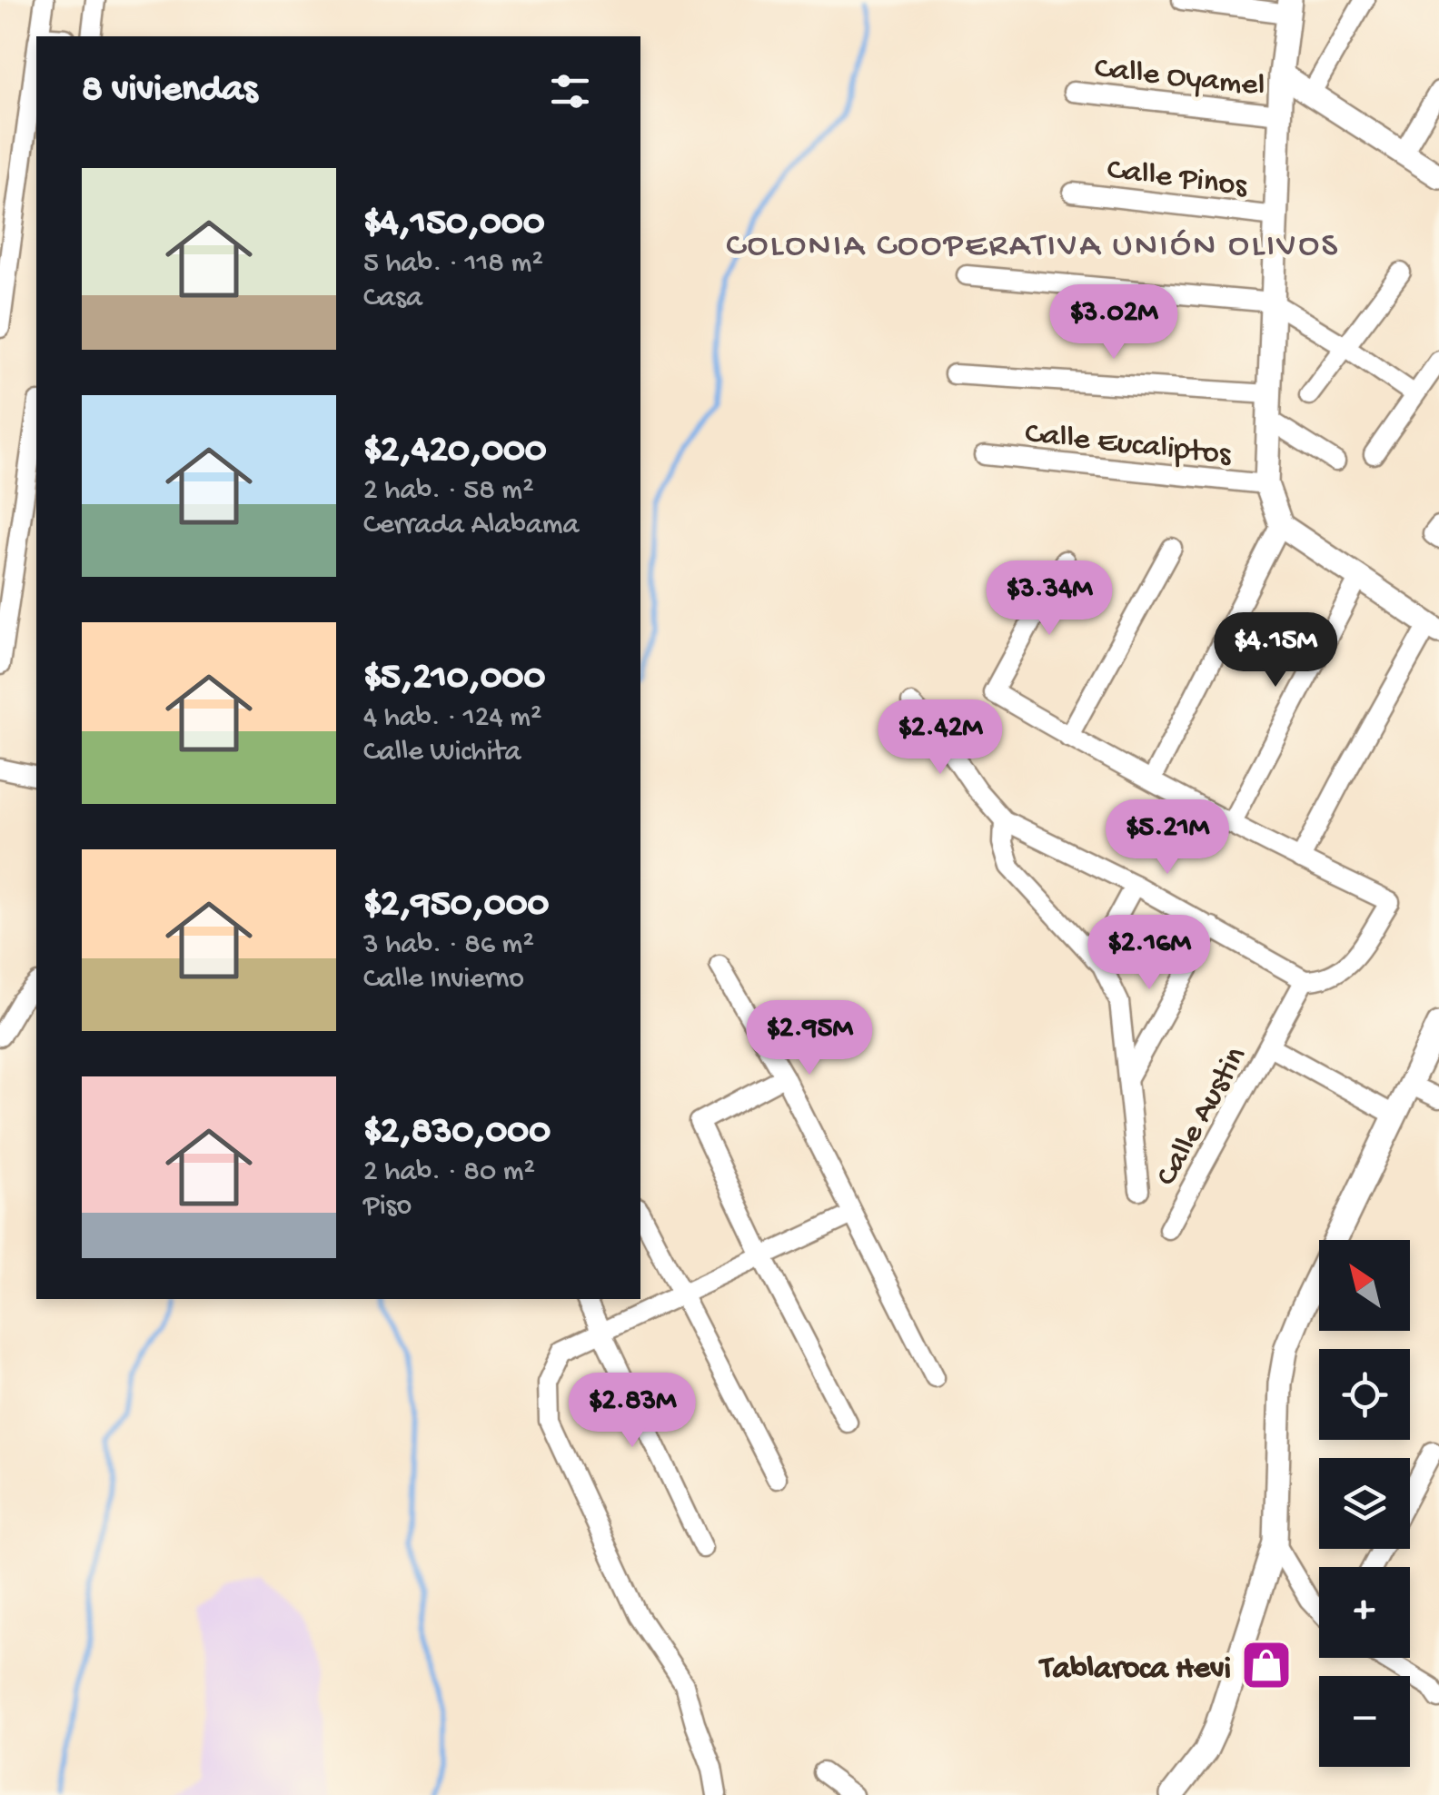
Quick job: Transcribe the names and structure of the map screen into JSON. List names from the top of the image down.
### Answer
{
  "streets": {
    "street": [
      "Calle Oyamel",
      "Calle Pinos",
      "Calle Eucaliptos",
      "Calle Austin"
    ]
  },
  "districts": ["COLONIA COOPERATIVA UNIÓN OLIVOS"],
  "places": {
    "shop": ["Tablaroca Hevi"]
  },
  "north": "top left",
  "page": {
    "heading": "8 viviendas",
    "list": [
      {
        "name": "$4,150,000",
        "note": "5 hab. · 118 m² · Casa"
      },
      {
        "name": "$2,420,000",
        "note": "2 hab. · 58 m² · Cerrada Alabama"
      },
      {
        "name": "$5,210,000",
        "note": "4 hab. · 124 m² · Calle Wichita"
      },
      {
        "name": "$2,950,000",
        "note": "3 hab. · 86 m² · Calle Invierno"
      },
      {
        "name": "$2,830,000",
        "note": "2 hab. · 80 m² · Piso"
      }
    ],
    "price": [
      "$3.02M",
      "$3.34M",
      "$4.15M",
      "$2.42M",
      "$5.21M",
      "$2.16M",
      "$2.95M",
      "$2.83M"
    ],
    "map_buttons": ["+", "−"]
  }
}
